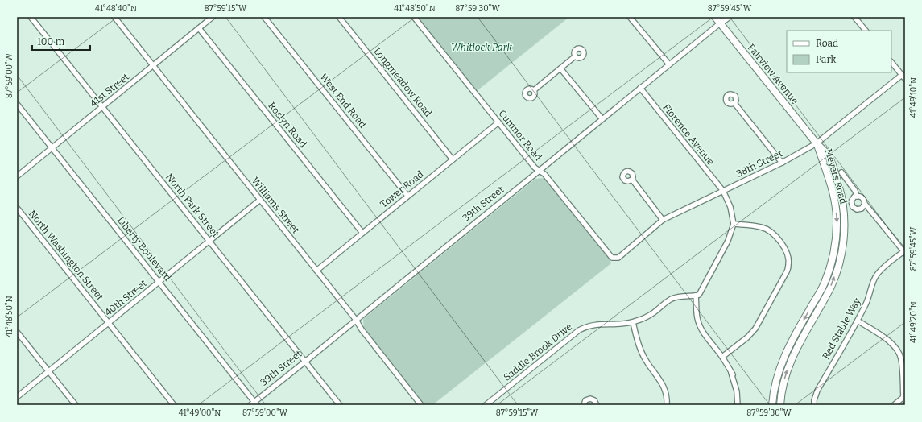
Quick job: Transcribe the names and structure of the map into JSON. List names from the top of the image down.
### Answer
{
  "streets": {
    "street": [
      "Fairview Avenue",
      "Longmeadow Road",
      "41st Street",
      "West End Road",
      "Roslyn Road",
      "Florence Avenue",
      "Cumnor Road",
      "38th Street",
      "Meyers Road",
      "Tower Road",
      "39th Street",
      "North Park Street",
      "Williams Street",
      "Liberty Boulevard",
      "North Washington Street",
      "40th Street",
      "Red Stable Way",
      "Saddle Brook Drive"
    ]
  },
  "crossings": [
    ["Fairview Avenue", "38th Street"],
    ["Fairview Avenue", "Meyers Road"],
    ["Fairview Avenue", "39th Street"],
    ["Longmeadow Road", "Tower Road"],
    ["41st Street", "Roslyn Road"],
    ["41st Street", "North Park Street"],
    ["41st Street", "Williams Street"],
    ["41st Street", "Liberty Boulevard"],
    ["West End Road", "Tower Road"],
    ["Roslyn Road", "Tower Road"],
    ["Florence Avenue", "38th Street"],
    ["Florence Avenue", "39th Street"],
    ["Cumnor Road", "38th Street"],
    ["Cumnor Road", "Tower Road"],
    ["Cumnor Road", "39th Street"],
    ["38th Street", "Meyers Road"],
    ["Tower Road", "Williams Street"],
    ["39th Street", "North Park Street"],
    ["39th Street", "Williams Street"],
    ["39th Street", "Liberty Boulevard"],
    ["North Park Street", "40th Street"],
    ["Williams Street", "40th Street"],
    ["Liberty Boulevard", "40th Street"],
    ["North Washington Street", "40th Street"]
  ],
  "parks": ["Whitlock Park"],
  "legend": ["Road", "Park"],
  "scale_bar": "100 m",
  "coordinates": [
    "41°48'40\"N",
    "87°59'15\"W",
    "41°48'50\"N",
    "87°59'30\"W",
    "87°59'45\"W",
    "87°59'00\"W",
    "41°49'10\"N",
    "41°49'20\"N",
    "41°49'00\"N"
  ]
}
